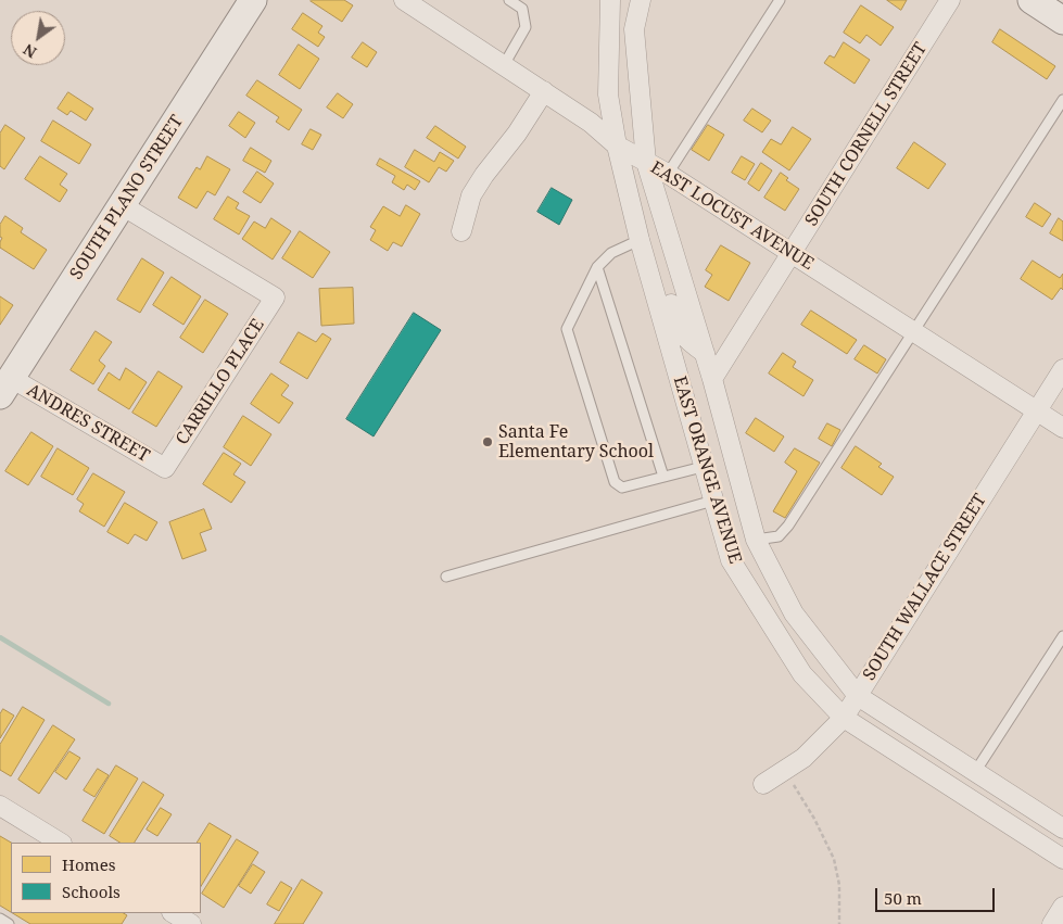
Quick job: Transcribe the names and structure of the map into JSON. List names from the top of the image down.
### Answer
{
  "streets": {
    "main road": ["SOUTH PLANO STREET"],
    "street": [
      "SOUTH CORNELL STREET",
      "EAST LOCUST AVENUE",
      "CARRILLO PLACE",
      "ANDRES STREET",
      "EAST ORANGE AVENUE",
      "SOUTH WALLACE STREET"
    ]
  },
  "crossings": [
    ["SOUTH CORNELL STREET", "EAST LOCUST AVENUE"],
    ["SOUTH CORNELL STREET", "EAST ORANGE AVENUE"],
    ["SOUTH PLANO STREET", "CARRILLO PLACE"],
    ["SOUTH PLANO STREET", "ANDRES STREET"],
    ["EAST LOCUST AVENUE", "EAST ORANGE AVENUE"],
    ["EAST LOCUST AVENUE", "SOUTH WALLACE STREET"],
    ["CARRILLO PLACE", "ANDRES STREET"],
    ["EAST ORANGE AVENUE", "SOUTH WALLACE STREET"]
  ],
  "places": ["Santa Fe Elementary School"],
  "legend": ["Homes", "Schools"],
  "scale_bar": "50 m",
  "north": "bottom left"
}
